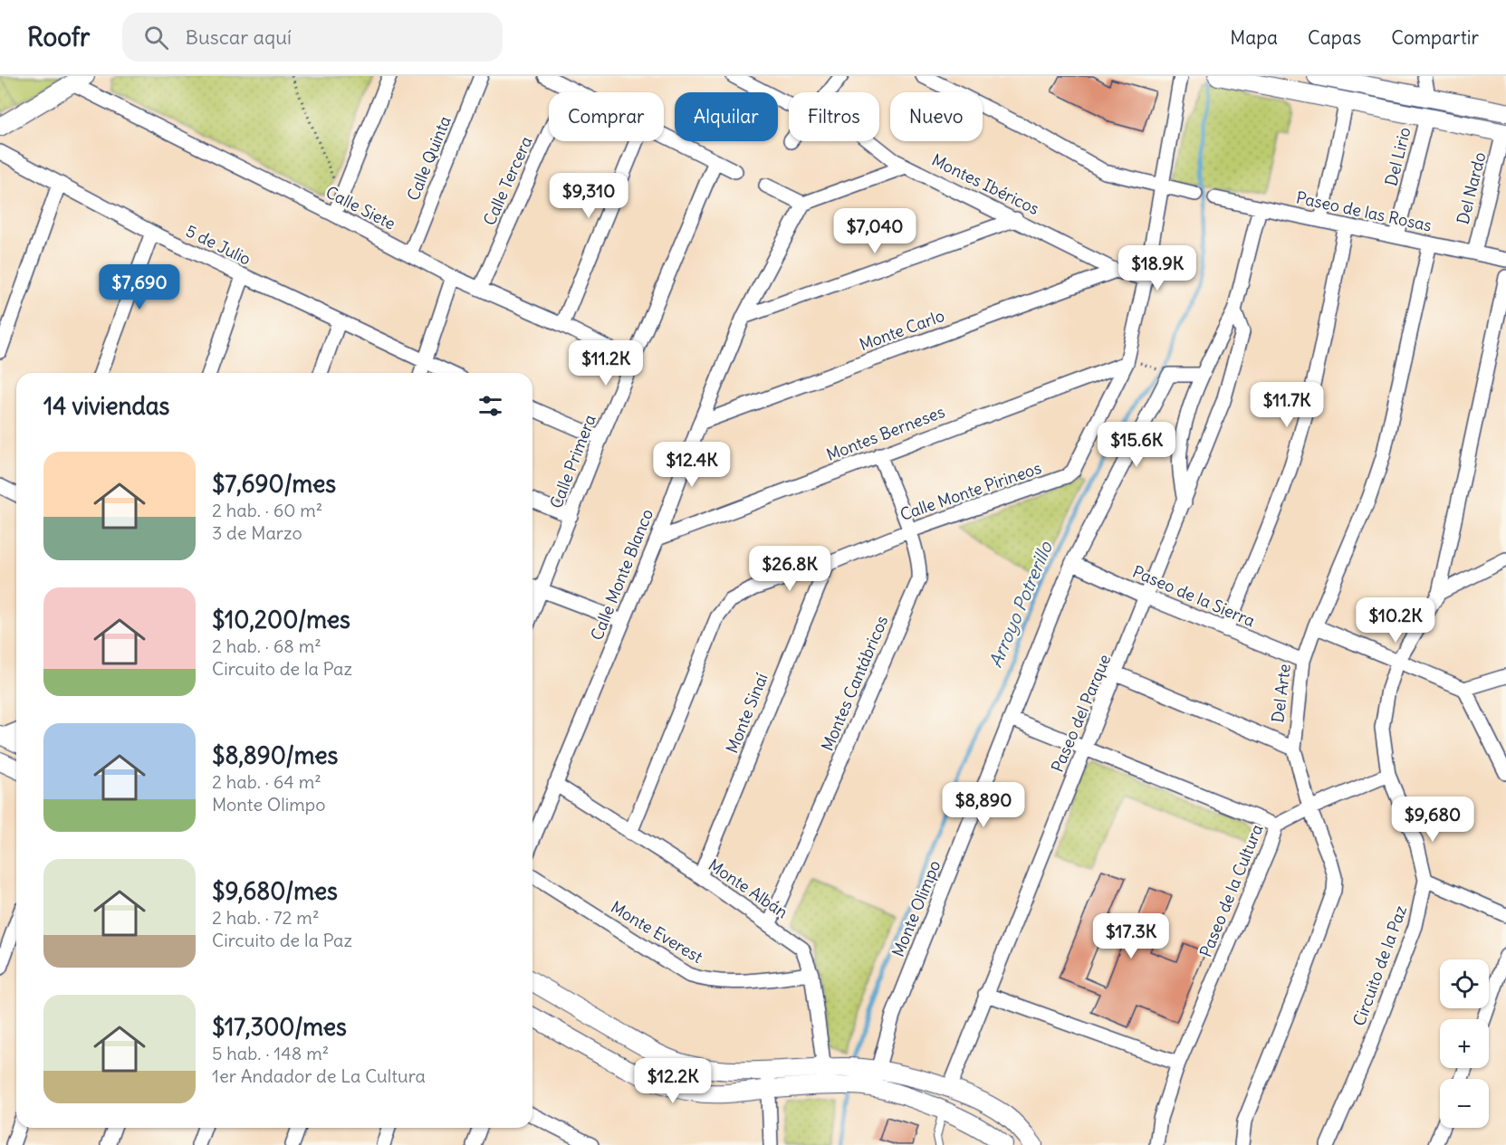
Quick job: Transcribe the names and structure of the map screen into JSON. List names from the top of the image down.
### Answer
{
  "streets": {
    "street": [
      "Del Lirio",
      "Calle Quinta",
      "Calle Tercera",
      "Montes Ibéricos",
      "Del Nardo",
      "Calle Siete",
      "Paseo de las Rosas",
      "5 de Julio",
      "Monte Carlo",
      "Montes Berneses",
      "Calle Primera",
      "Calle Monte Pirineos",
      "Calle Monte Blanco",
      "Paseo de la Sierra",
      "Montes Cantábricos",
      "Del Arte",
      "Monte Sinaí",
      "Paseo del Parque",
      "Monte Albán",
      "Paseo de la Cultura",
      "Monte Olimpo",
      "Monte Everest",
      "Circuito de la Paz"
    ]
  },
  "crossings": [
    ["Del Lirio", "Paseo de las Rosas"],
    ["Calle Quinta", "Calle Siete"],
    ["Calle Tercera", "Calle Siete"],
    ["Montes Ibéricos", "Monte Carlo"],
    ["Montes Ibéricos", "Calle Monte Pirineos"],
    ["Del Nardo", "Paseo de las Rosas"],
    ["Calle Siete", "Calle Primera"],
    ["Paseo de las Rosas", "Del Arte"],
    ["Paseo de las Rosas", "Paseo del Parque"],
    ["Monte Carlo", "Calle Monte Blanco"],
    ["Montes Berneses", "Calle Monte Pirineos"],
    ["Montes Berneses", "Calle Monte Blanco"],
    ["Montes Berneses", "Montes Cantábricos"],
    ["Calle Monte Pirineos", "Montes Cantábricos"],
    ["Calle Monte Pirineos", "Monte Sinaí"],
    ["Calle Monte Pirineos", "Monte Albán"],
    ["Calle Monte Blanco", "Monte Albán"],
    ["Paseo de la Sierra", "Del Arte"],
    ["Paseo de la Sierra", "Paseo del Parque"],
    ["Paseo de la Sierra", "Monte Olimpo"],
    ["Montes Cantábricos", "Monte Albán"],
    ["Del Arte", "Paseo de la Cultura"],
    ["Monte Sinaí", "Monte Albán"],
    ["Paseo del Parque", "Monte Olimpo"],
    ["Monte Albán", "Monte Everest"],
    ["Paseo de la Cultura", "Circuito de la Paz"]
  ],
  "water": ["Arroyo Potrerillo"],
  "page": {
    "header": "Roofr",
    "search": "Buscar aquí",
    "nav": ["Mapa", "Capas", "Compartir"],
    "chip": [
      "Comprar",
      "Alquilar",
      "Filtros",
      "Nuevo"
    ],
    "price": [
      "$9,310",
      "$7,040",
      "$18.9K",
      "$7,690",
      "$11.2K",
      "$11.7K",
      "$15.6K",
      "$12.4K",
      "$26.8K",
      "$10.2K",
      "$8,890",
      "$9,680",
      "$17.3K",
      "$12.2K"
    ],
    "heading": "14 viviendas",
    "list": [
      {
        "name": "$7,690/mes",
        "note": "2 hab. · 60 m² · 3 de Marzo"
      },
      {
        "name": "$10,200/mes",
        "note": "2 hab. · 68 m² · Circuito de la Paz"
      },
      {
        "name": "$8,890/mes",
        "note": "2 hab. · 64 m² · Monte Olimpo"
      },
      {
        "name": "$9,680/mes",
        "note": "2 hab. · 72 m² · Circuito de la Paz"
      },
      {
        "name": "$17,300/mes",
        "note": "5 hab. · 148 m² · 1er Andador de La Cultura"
      }
    ],
    "map_buttons": ["+", "−"]
  }
}
